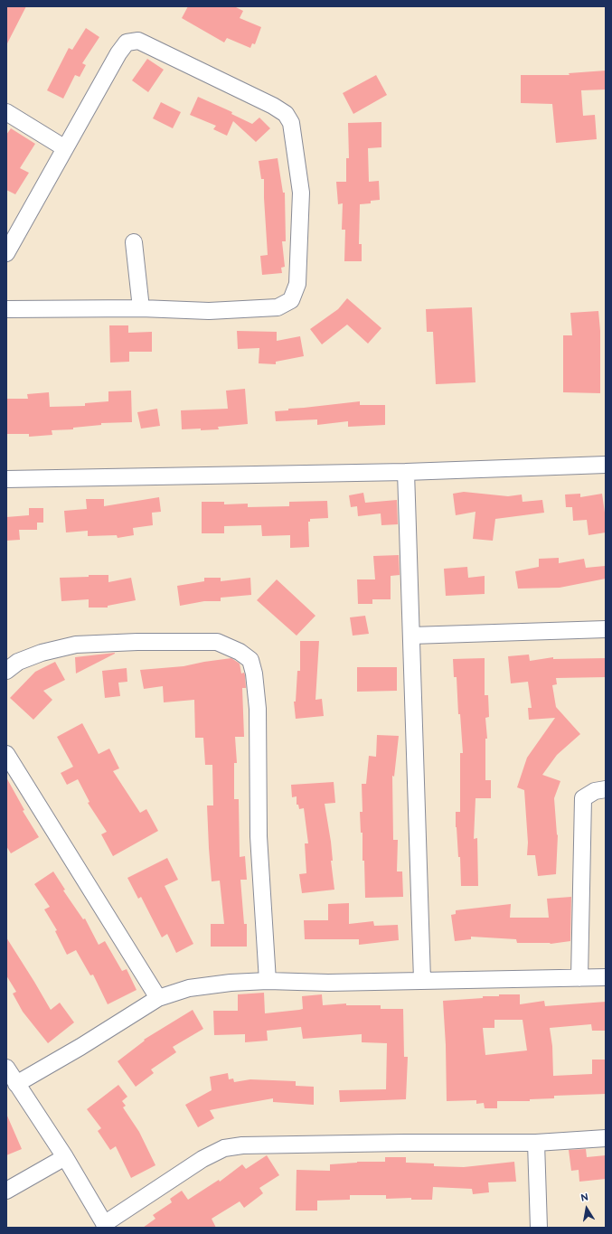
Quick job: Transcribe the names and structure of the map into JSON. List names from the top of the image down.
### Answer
{
  "north": "top"
}
